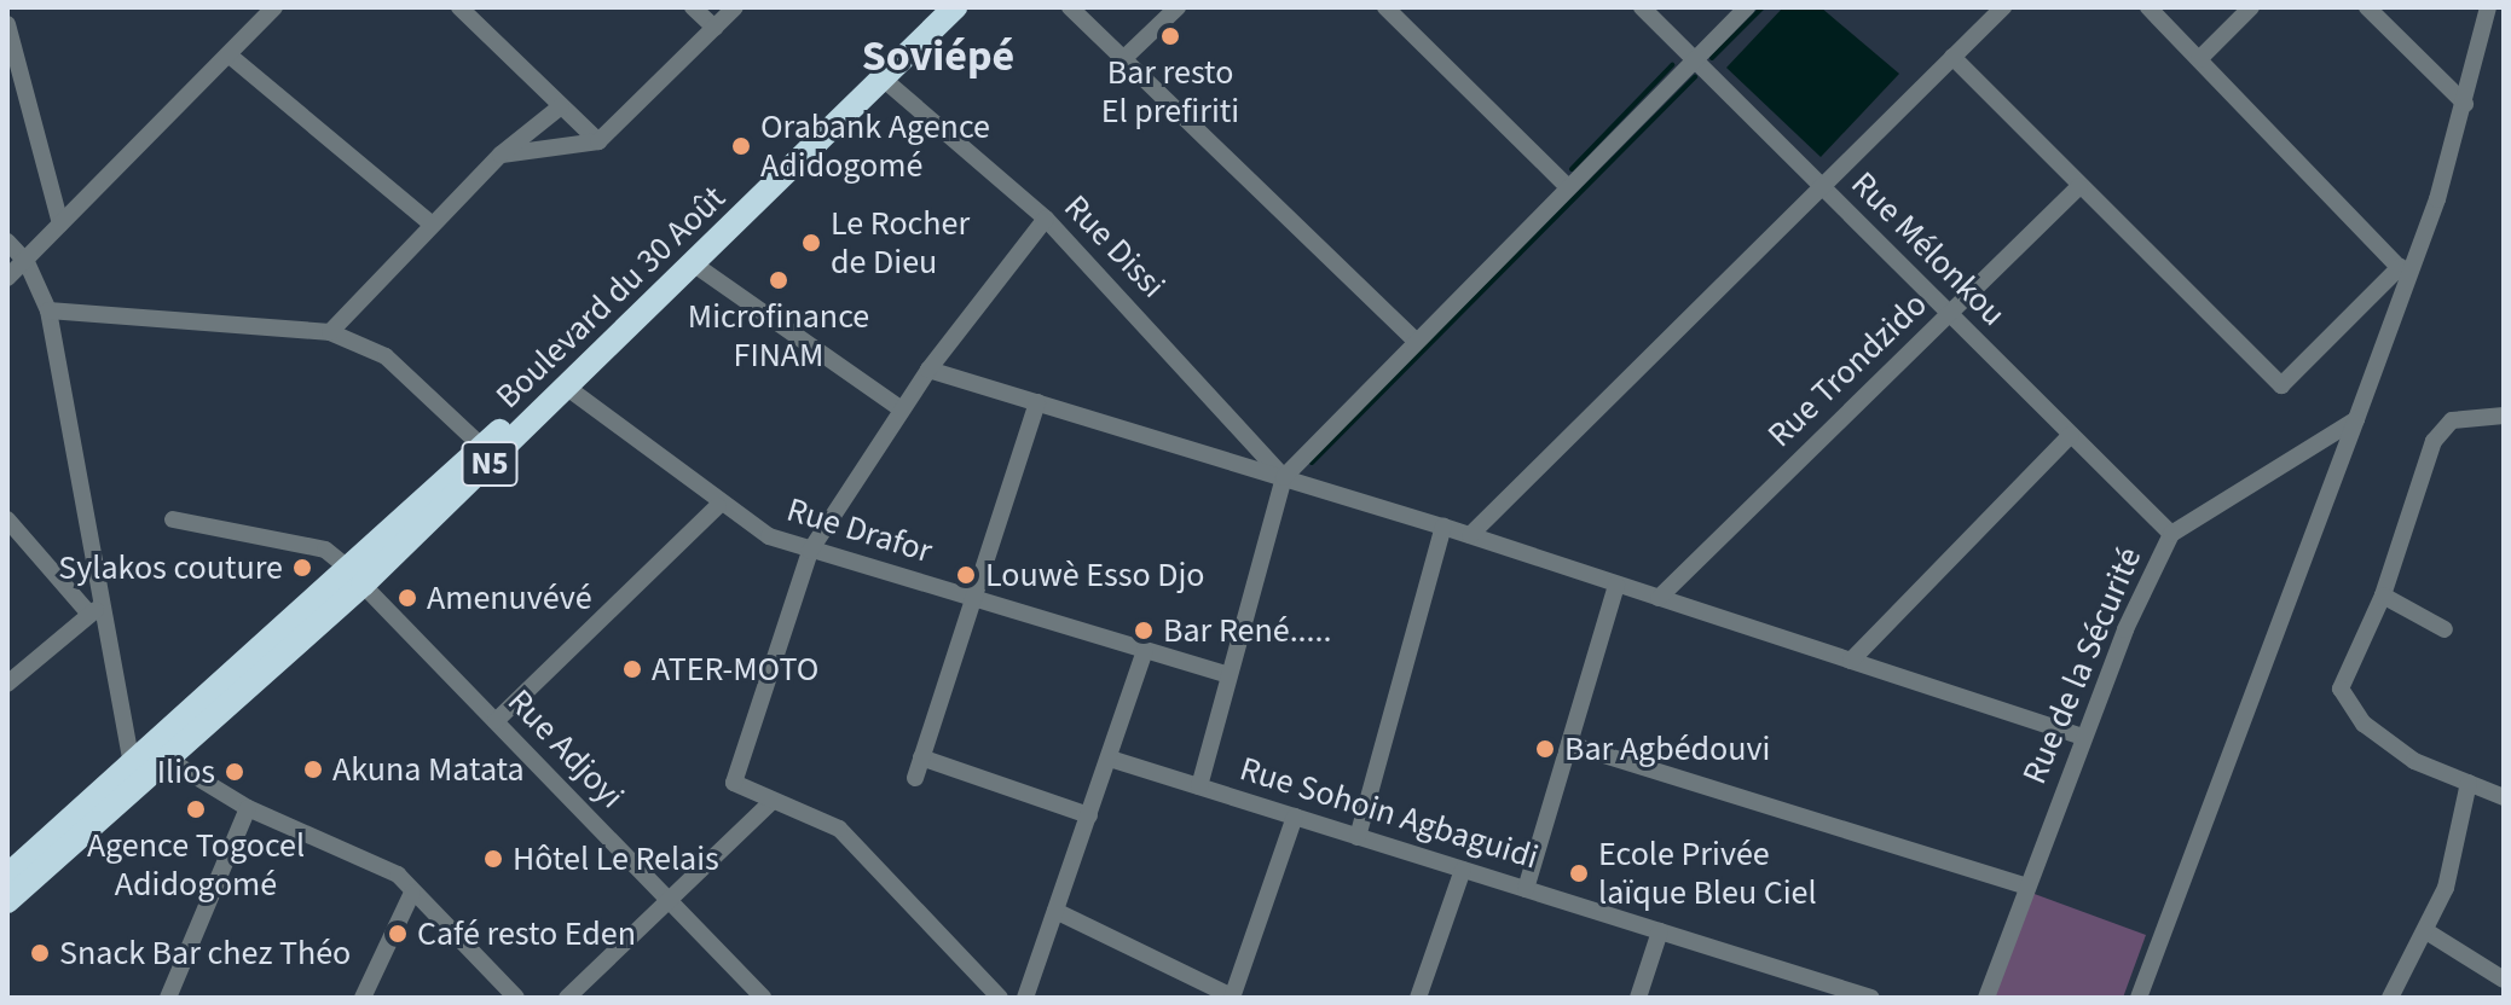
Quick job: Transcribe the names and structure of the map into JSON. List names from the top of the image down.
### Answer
{
  "streets": {
    "highway": ["Boulevard du 30 Août", "N5"],
    "street": [
      "Rue Dissi",
      "Rue Mélonkou",
      "Rue Trondzido",
      "Rue Drafor",
      "Rue de la Sécurité",
      "Rue Adjoyi",
      "Rue Sohoin Agbaguidi"
    ]
  },
  "crossings": [
    ["Rue Dissi", "Boulevard du 30 Août"],
    ["Rue Mélonkou", "Rue Trondzido"],
    ["Rue Mélonkou", "Rue de la Sécurité"],
    ["Boulevard du 30 Août", "Rue Drafor"],
    ["Boulevard du 30 Août", "Rue Adjoyi"]
  ],
  "districts": ["Soviépé"],
  "places": [
    "Bar resto El prefiriti",
    "Orabank Agence Adidogomé",
    "Le Rocher de Dieu",
    "Microfinance FINAM",
    "Sylakos couture",
    "Louwè Esso Djo",
    "Amenuvévé",
    "Bar René.....",
    "ATER-MOTO",
    "Bar Agbédouvi",
    "Akuna Matata",
    "Ilios",
    "Agence Togocel Adidogomé",
    "Hôtel Le Relais",
    "Ecole Privée laïque Bleu Ciel",
    "Café resto Eden",
    "Snack Bar chez Théo"
  ]
}
